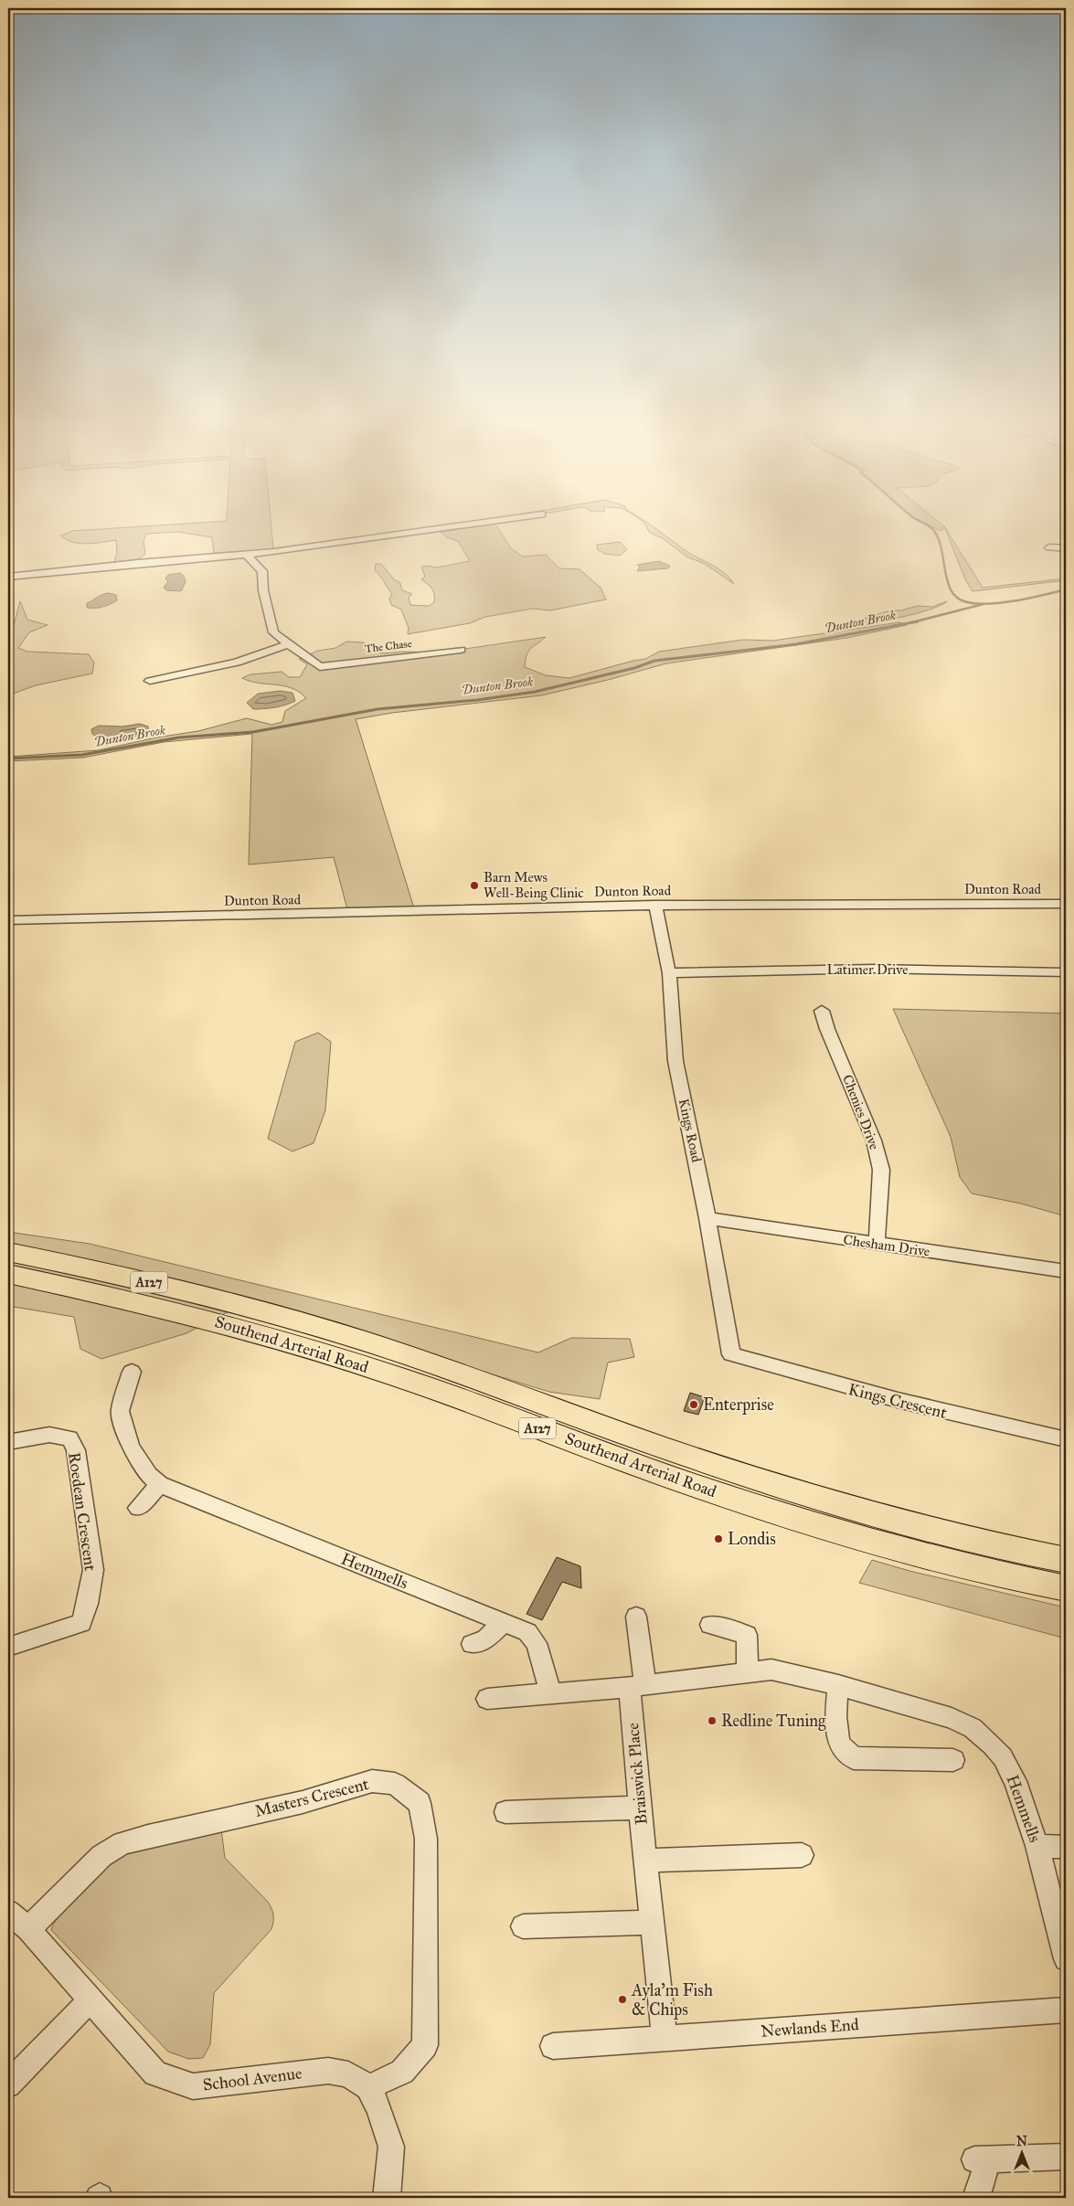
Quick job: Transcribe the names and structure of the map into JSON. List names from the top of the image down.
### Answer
{
  "streets": {
    "highway": ["A127", "Southend Arterial Road"],
    "street": [
      "The Chase",
      "Dunton Road",
      "Latimer Drive",
      "Chenies Drive",
      "Kings Road",
      "Chesham Drive",
      "Kings Crescent",
      "Roedean Crescent",
      "Hemmells",
      "Braiswick Place",
      "Masters Crescent",
      "Newlands End",
      "School Avenue"
    ]
  },
  "crossings": [
    ["Dunton Road", "Kings Road"],
    ["Latimer Drive", "Kings Road"],
    ["Chenies Drive", "Chesham Drive"],
    ["Kings Road", "Chesham Drive"],
    ["Kings Road", "Kings Crescent"],
    ["Hemmells", "Braiswick Place"],
    ["Braiswick Place", "Newlands End"],
    ["Masters Crescent", "School Avenue"]
  ],
  "water": ["Dunton Brook"],
  "places": [
    "Barn Mews Well-Being Clinic",
    "Enterprise",
    "Londis",
    "Redline Tuning",
    "Ayla’m Fish & Chips"
  ],
  "north": "top"
}
